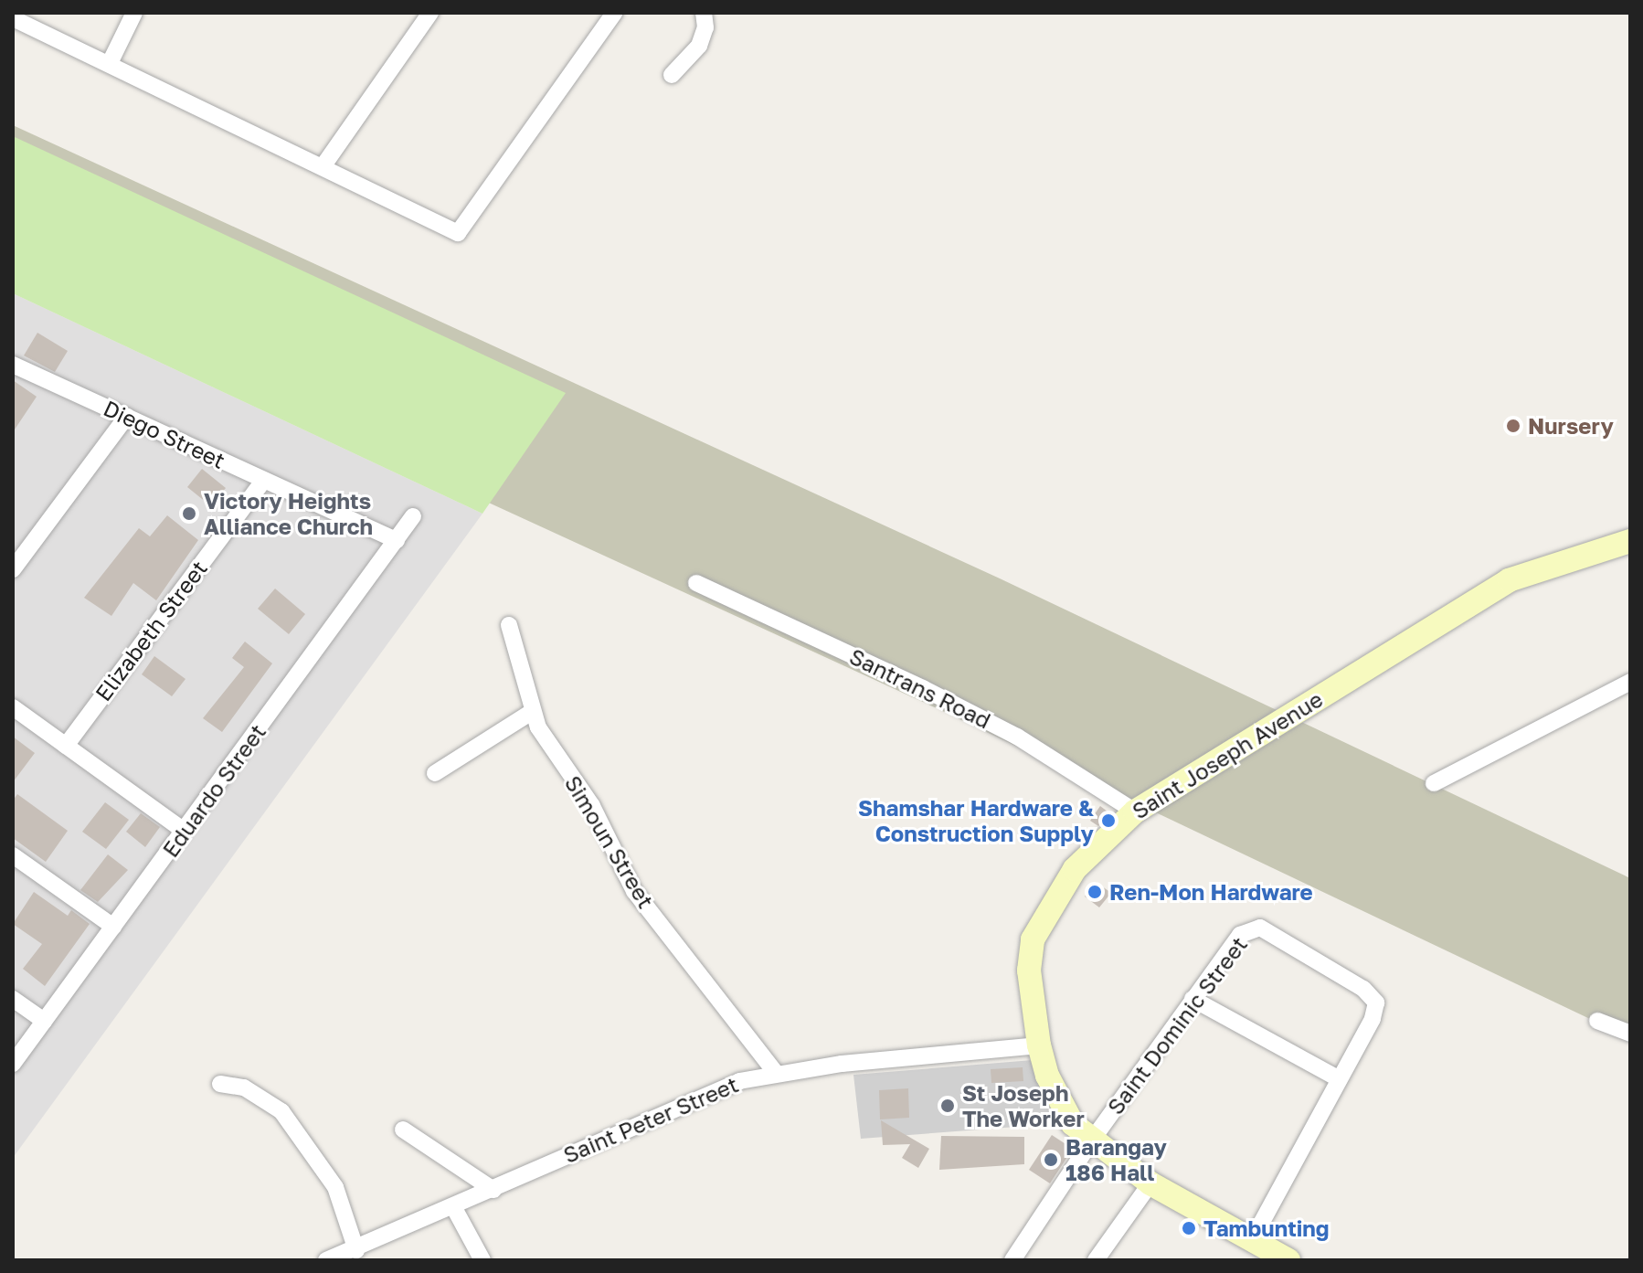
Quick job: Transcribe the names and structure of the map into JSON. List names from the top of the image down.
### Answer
{
  "streets": {
    "main road": ["Saint Joseph Avenue"],
    "street": [
      "Diego Street",
      "Elizabeth Street",
      "Santrans Road",
      "Eduardo Street",
      "Simoun Street",
      "Saint Dominic Street",
      "Saint Peter Street"
    ]
  },
  "crossings": [
    ["Diego Street", "Elizabeth Street"],
    ["Diego Street", "Eduardo Street"],
    ["Santrans Road", "Saint Joseph Avenue"],
    ["Saint Joseph Avenue", "Saint Dominic Street"],
    ["Saint Joseph Avenue", "Saint Peter Street"],
    ["Simoun Street", "Saint Peter Street"]
  ],
  "places": [
    "Nursery",
    "Victory Heights Alliance Church",
    "Shamshar Hardware & Construction Supply",
    "Ren-Mon Hardware",
    "St Joseph The Worker",
    "Barangay 186 Hall",
    "Tambunting"
  ]
}
